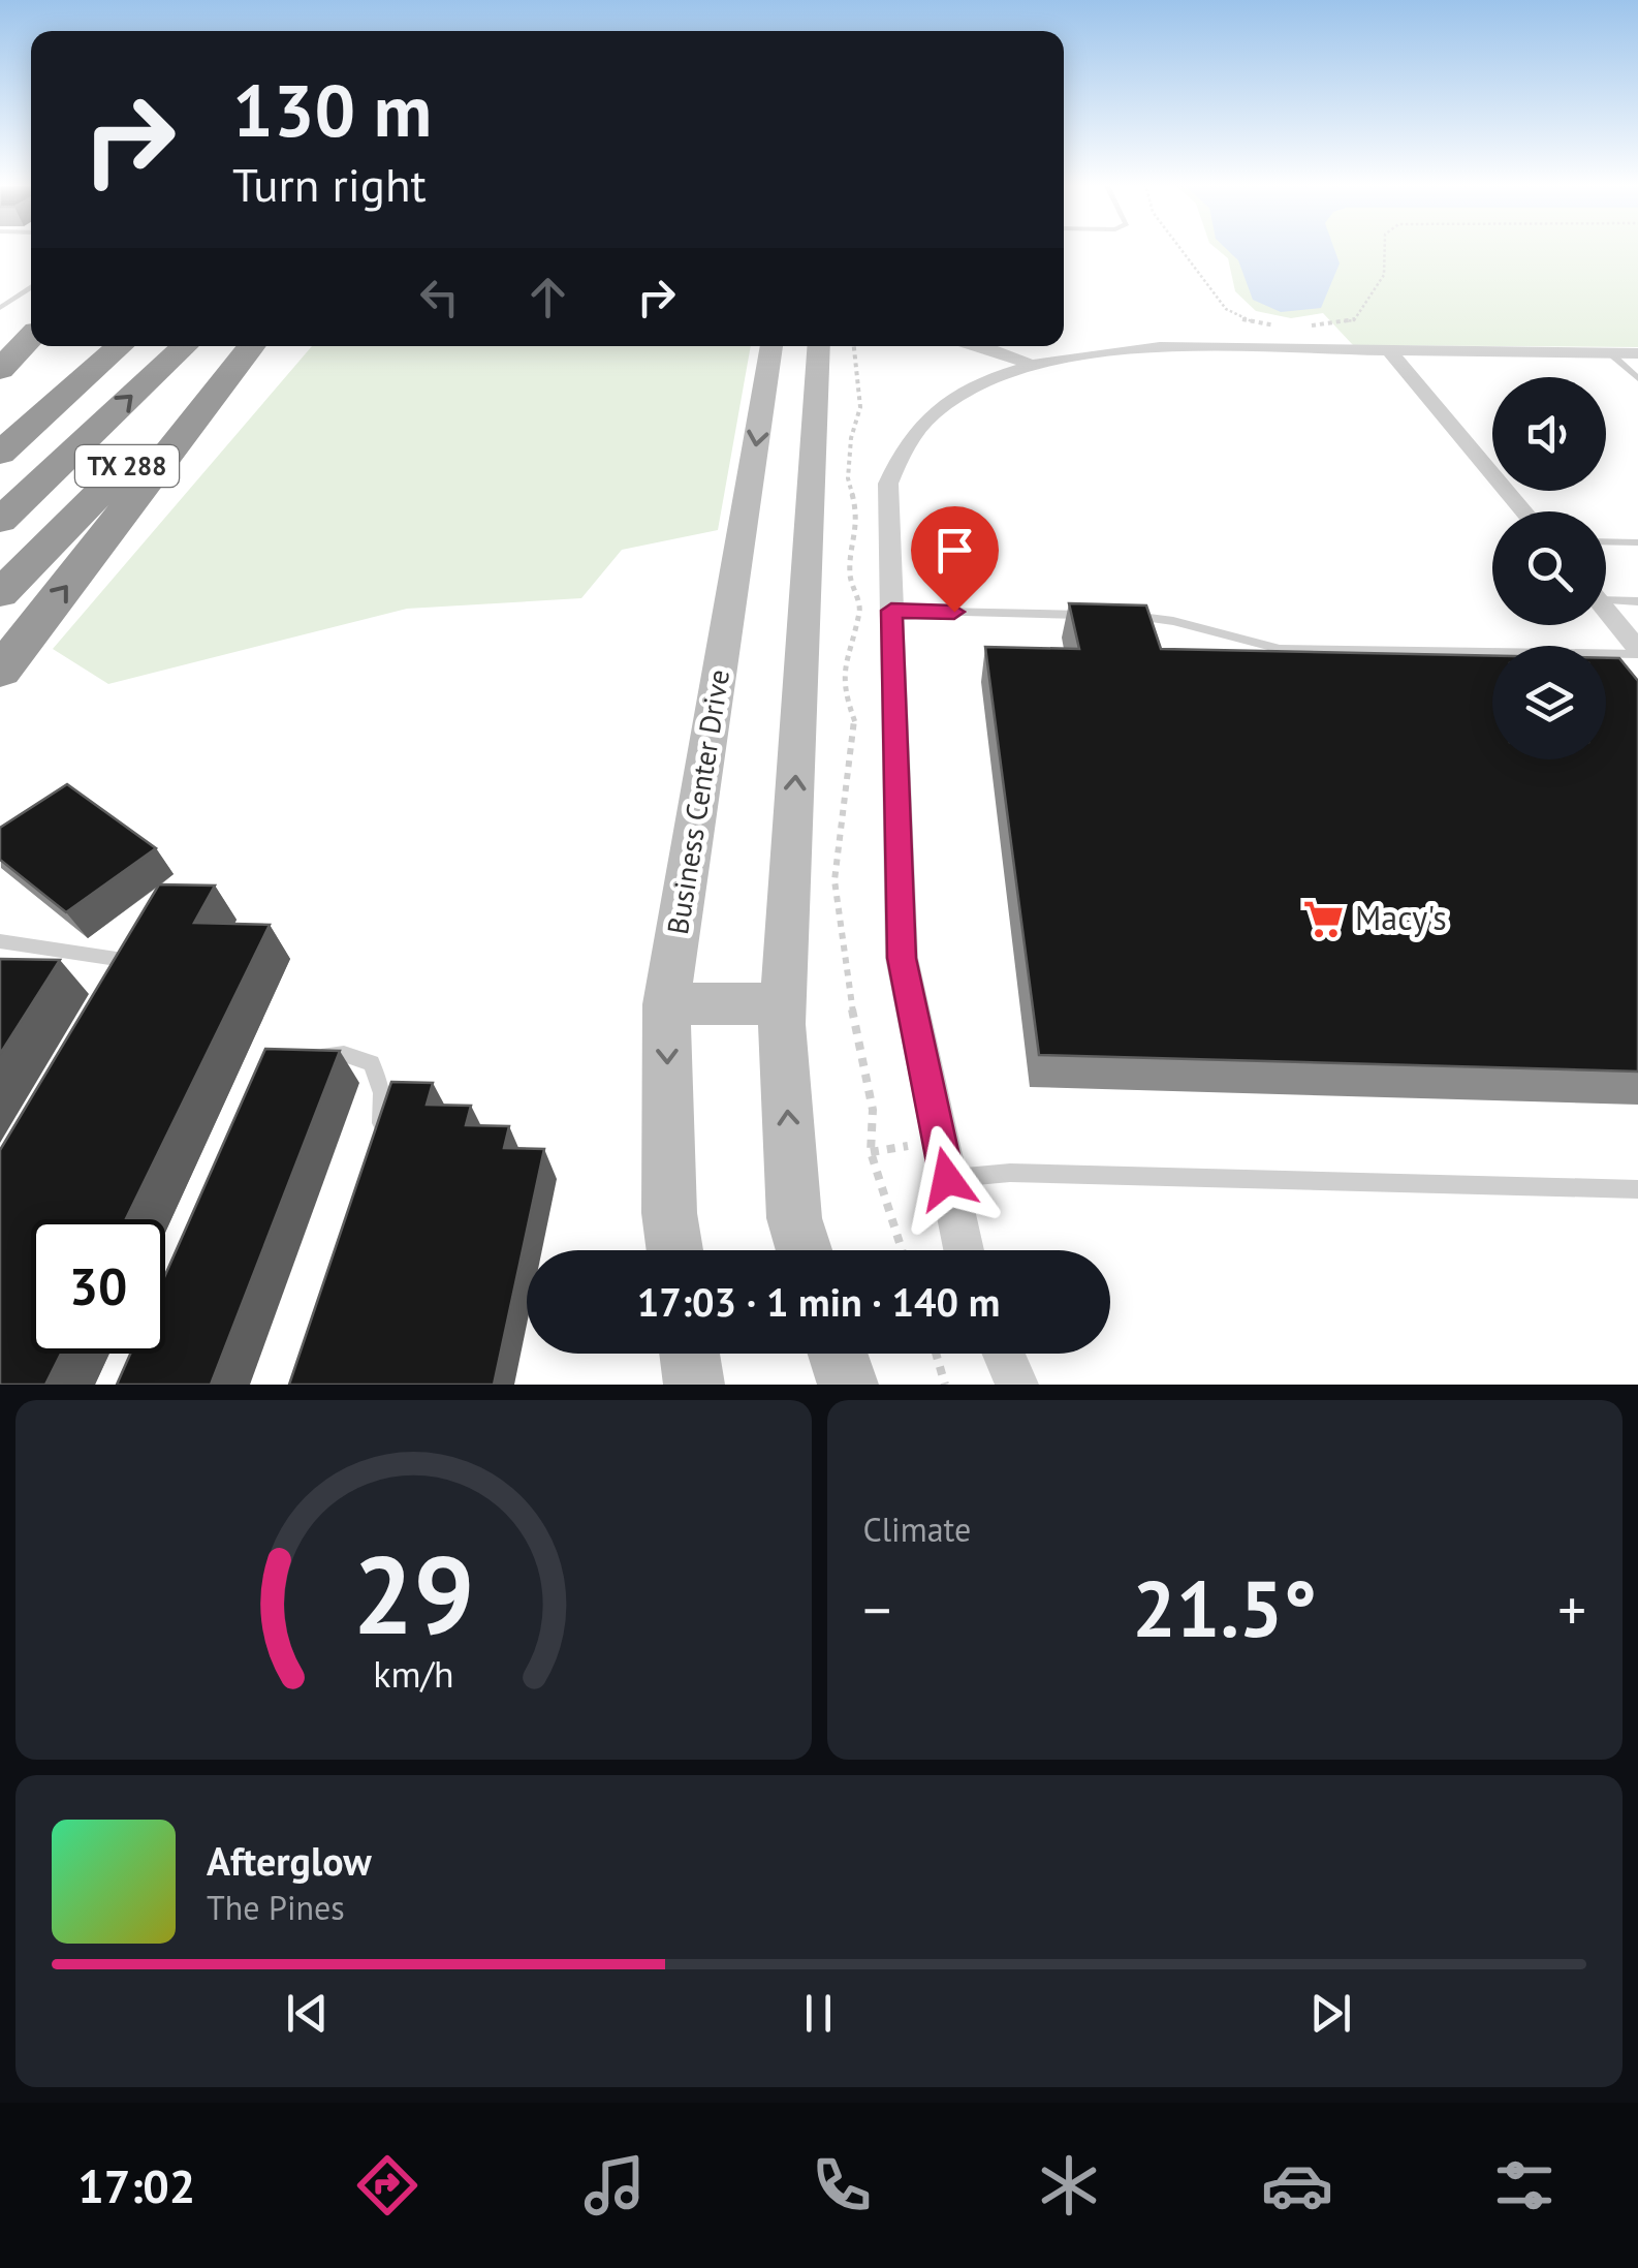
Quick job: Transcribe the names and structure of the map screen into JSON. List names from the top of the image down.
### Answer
{
  "streets": {
    "highway": ["TX 288"],
    "street": ["Business Center Drive"]
  },
  "places": {
    "supermarket": ["Macy's"]
  },
  "page": {
    "turn": ["130 m", "Turn right"],
    "limit": "30",
    "trip": "17:03 · 1 min · 140 m",
    "tile": "Climate",
    "heat": ["−", "21.5°", "+"],
    "song": ["Afterglow", "The Pines"],
    "tabs": "17:02",
    "gauge": ["29", "km/h"]
  }
}
